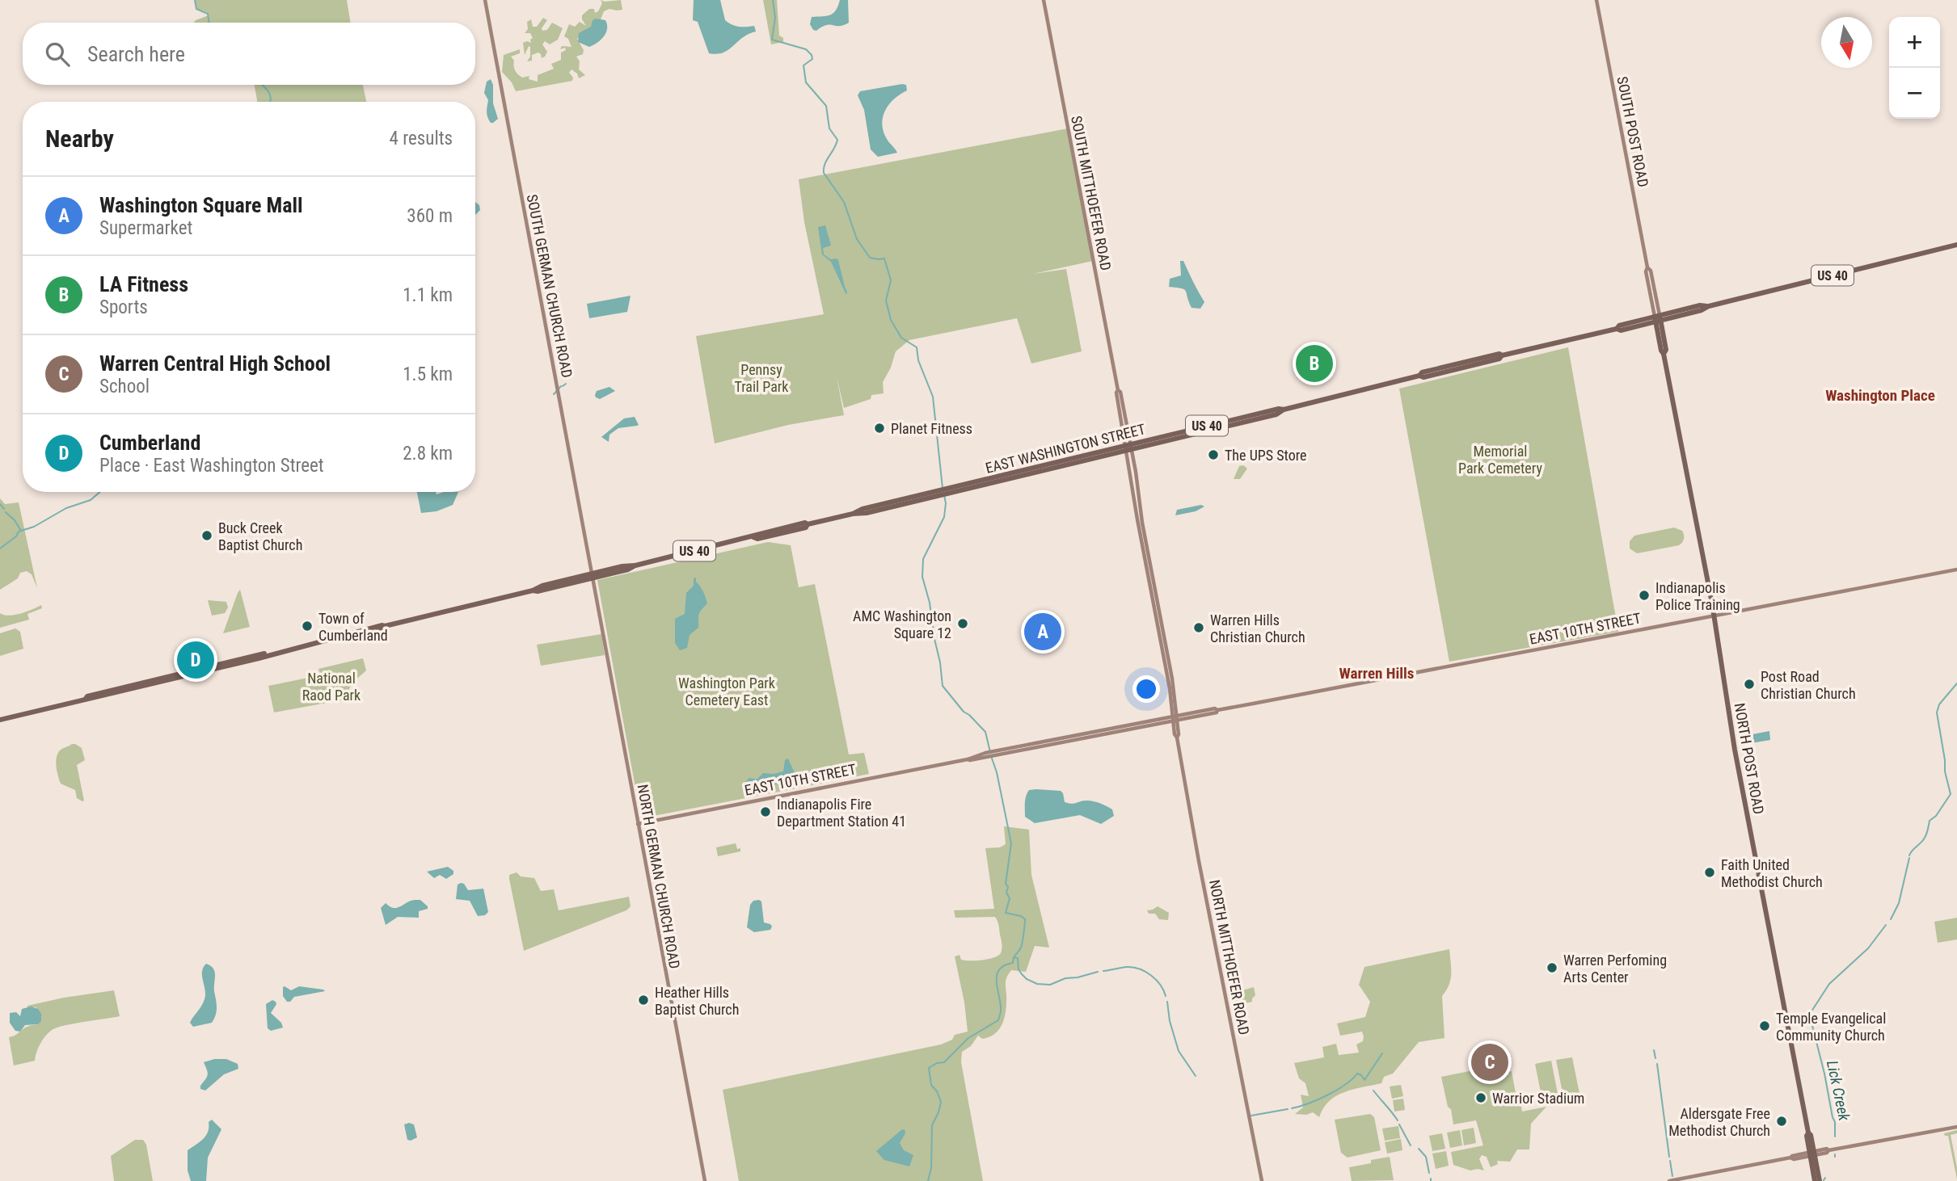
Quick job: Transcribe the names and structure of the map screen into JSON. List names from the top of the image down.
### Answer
{
  "streets": {
    "main road": [
      "SOUTH POST ROAD",
      "SOUTH MITTHOEFER ROAD",
      "US 40",
      "SOUTH GERMAN CHURCH ROAD",
      "EAST WASHINGTON STREET",
      "EAST 10TH STREET",
      "NORTH POST ROAD",
      "NORTH GERMAN CHURCH ROAD",
      "NORTH MITTHOEFER ROAD"
    ]
  },
  "crossings": [
    ["SOUTH POST ROAD", "EAST WASHINGTON STREET"],
    ["SOUTH POST ROAD", "NORTH POST ROAD"],
    ["SOUTH MITTHOEFER ROAD", "EAST WASHINGTON STREET"],
    ["SOUTH MITTHOEFER ROAD", "NORTH MITTHOEFER ROAD"],
    ["SOUTH GERMAN CHURCH ROAD", "EAST WASHINGTON STREET"],
    ["SOUTH GERMAN CHURCH ROAD", "NORTH GERMAN CHURCH ROAD"],
    ["EAST WASHINGTON STREET", "NORTH POST ROAD"],
    ["EAST WASHINGTON STREET", "NORTH GERMAN CHURCH ROAD"],
    ["EAST WASHINGTON STREET", "NORTH MITTHOEFER ROAD"],
    ["EAST 10TH STREET", "NORTH POST ROAD"],
    ["EAST 10TH STREET", "NORTH GERMAN CHURCH ROAD"],
    ["EAST 10TH STREET", "NORTH MITTHOEFER ROAD"]
  ],
  "districts": ["Washington Place", "Warren Hills"],
  "water": ["Lick Creek"],
  "parks": [
    "Pennsy Trail Park",
    "Memorial Park Cemetery",
    "National Raod Park",
    "Washington Park Cemetery East"
  ],
  "places": [
    "Planet Fitness",
    "The UPS Store",
    "Buck Creek Baptist Church",
    "Indianapolis Police Training",
    "AMC Washington Square 12",
    "Town of Cumberland",
    "Warren Hills Christian Church",
    "Post Road Christian Church",
    "Indianapolis Fire Department Station 41",
    "Faith United Methodist Church",
    "Warren Perfoming Arts Center",
    "Heather Hills Baptist Church",
    "Temple Evangelical Community Church",
    "Warrior Stadium",
    "Aldersgate Free Methodist Church"
  ],
  "north": "bottom",
  "page": {
    "map_buttons": ["+", "−"],
    "search": "Search here",
    "heading": ["Nearby", "4 results"],
    "list": [
      {
        "mark": "A",
        "name": "Washington Square Mall",
        "note": "Supermarket",
        "value": "360 m"
      },
      {
        "mark": "B",
        "name": "LA Fitness",
        "note": "Sports",
        "value": "1.1 km"
      },
      {
        "mark": "C",
        "name": "Warren Central High School",
        "note": "School",
        "value": "1.5 km"
      },
      {
        "mark": "D",
        "name": "Cumberland",
        "note": "Place · East Washington Street",
        "value": "2.8 km"
      }
    ],
    "pins": [
      "B",
      "A",
      "D",
      "C"
    ]
  }
}
